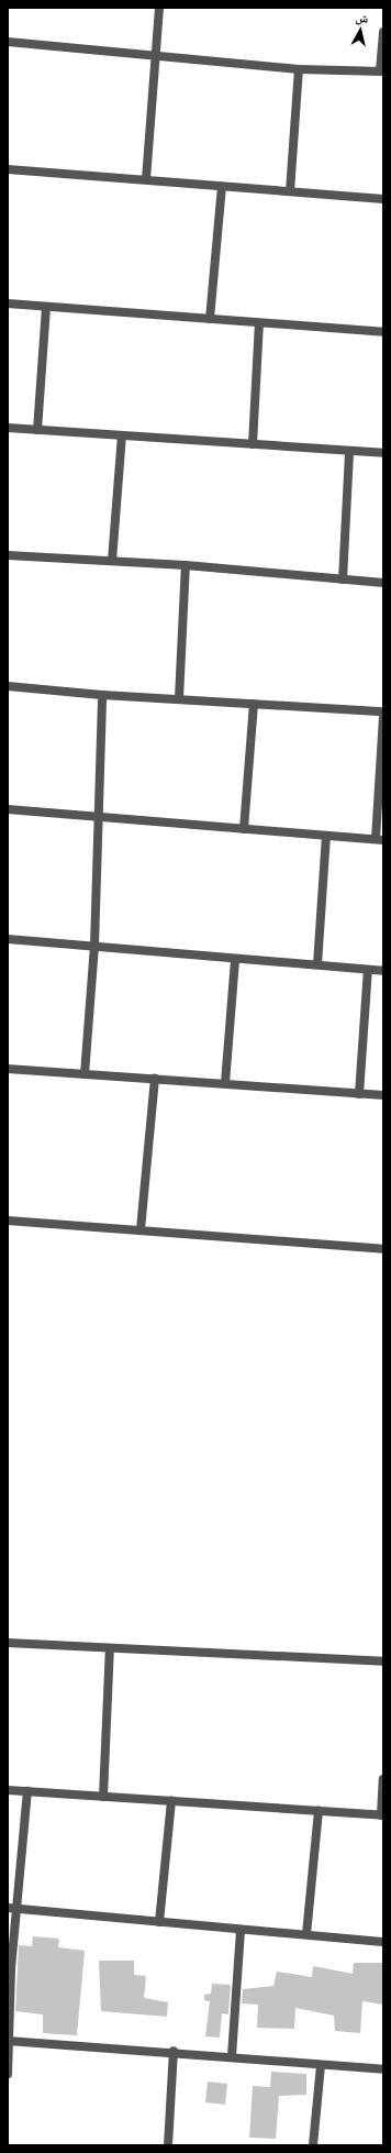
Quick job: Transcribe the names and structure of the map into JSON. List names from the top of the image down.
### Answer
{
  "north": "top"
}
